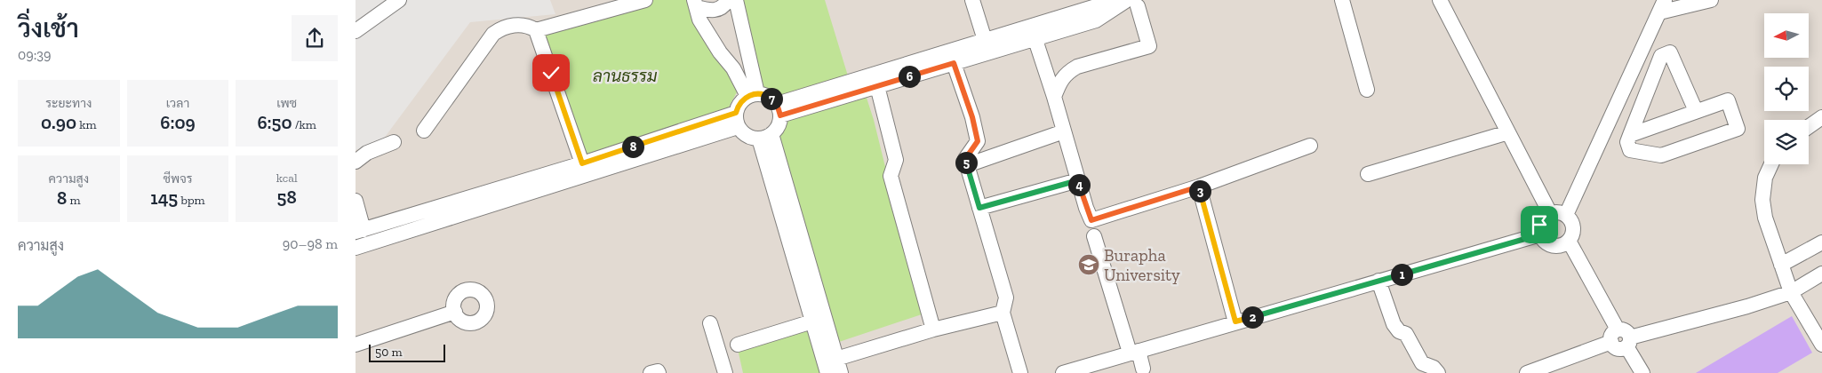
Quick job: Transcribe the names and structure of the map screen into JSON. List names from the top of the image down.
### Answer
{
  "parks": ["ลานธรรม"],
  "places": {
    "school or university": ["Burapha University"]
  },
  "scale_bar": "50 m",
  "north": "left",
  "page": {
    "heading": ["วิ่งเช้า", "09:39"],
    "pins": [
      "6",
      "7",
      "8",
      "5",
      "4",
      "3",
      "1",
      "2"
    ],
    "stats": [
      ["ระยะทาง", "0.90 km"],
      ["เวลา", "6:09"],
      ["เพซ", "6:50 /km"],
      ["ความสูง", "8 m"],
      ["ชีพจร", "145 bpm"],
      ["kcal", "58"]
    ],
    "chart": ["ความสูง", "90–98 m"],
    "scale": "50 m"
  }
}
